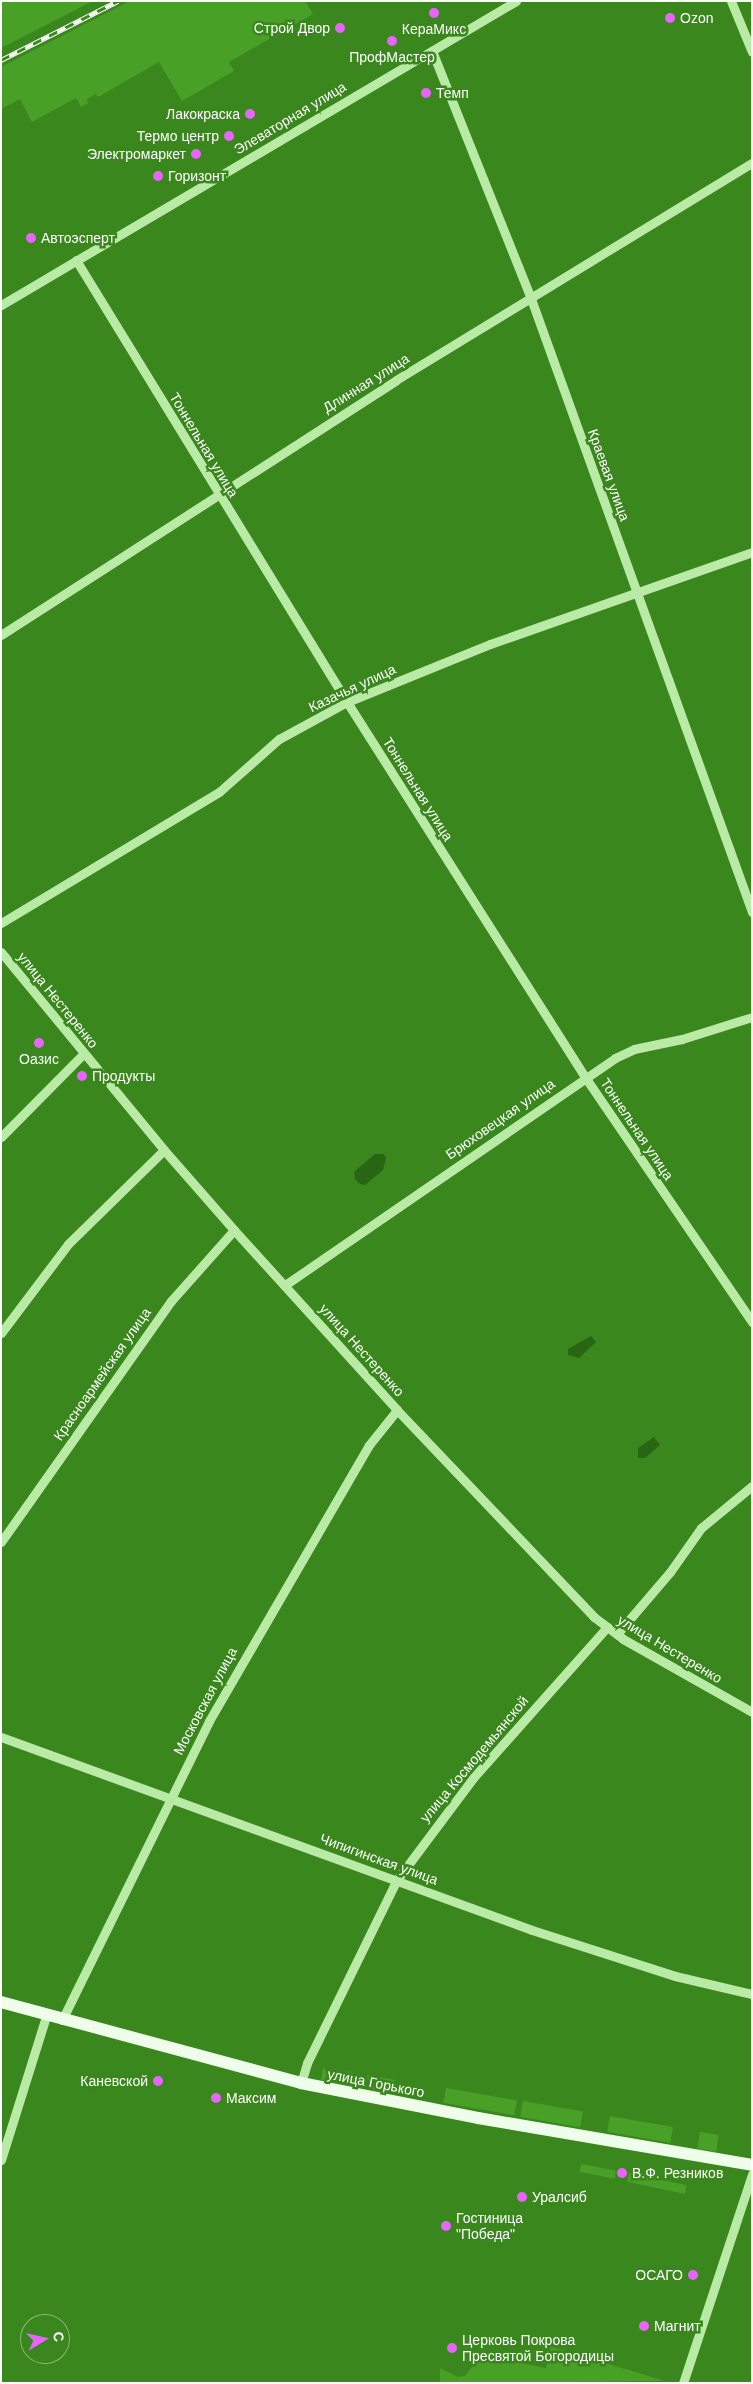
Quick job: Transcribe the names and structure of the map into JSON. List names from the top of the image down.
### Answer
{
  "streets": {
    "main road": ["улица Горького"],
    "street": [
      "Элеваторная улица",
      "Длинная улица",
      "Тоннельная улица",
      "Краевая улица",
      "Казачья улица",
      "улица Нестеренко",
      "Брюховецкая улица",
      "Красноармейская улица",
      "Московская улица",
      "улица Космодемьянской",
      "Чипигинская улица"
    ]
  },
  "crossings": [
    ["Элеваторная улица", "Тоннельная улица"],
    ["Элеваторная улица", "Краевая улица"],
    ["Длинная улица", "Тоннельная улица"],
    ["Длинная улица", "Краевая улица"],
    ["Тоннельная улица", "Казачья улица"],
    ["Тоннельная улица", "Брюховецкая улица"],
    ["Краевая улица", "Казачья улица"],
    ["улица Нестеренко", "Брюховецкая улица"],
    ["улица Нестеренко", "Красноармейская улица"],
    ["улица Нестеренко", "Московская улица"],
    ["улица Нестеренко", "улица Космодемьянской"],
    ["Московская улица", "Чипигинская улица"],
    ["Московская улица", "улица Горького"],
    ["улица Космодемьянской", "Чипигинская улица"],
    ["улица Космодемьянской", "улица Горького"]
  ],
  "places": [
    "КераМикс",
    "Ozon",
    "Строй Двор",
    "ПрофМастер",
    "Темп",
    "Лакокраска",
    "Термо центр",
    "Электромаркет",
    "Горизонт",
    "Автоэсперт",
    "Оазис",
    "Продукты",
    "Каневской",
    "Максим",
    "В.Ф. Резников",
    "Уралсиб",
    "Гостиница \"Победа\"",
    "ОСАГО",
    "Магнит",
    "Церковь Покрова Пресвятой Богородицы"
  ],
  "north": "right"
}
